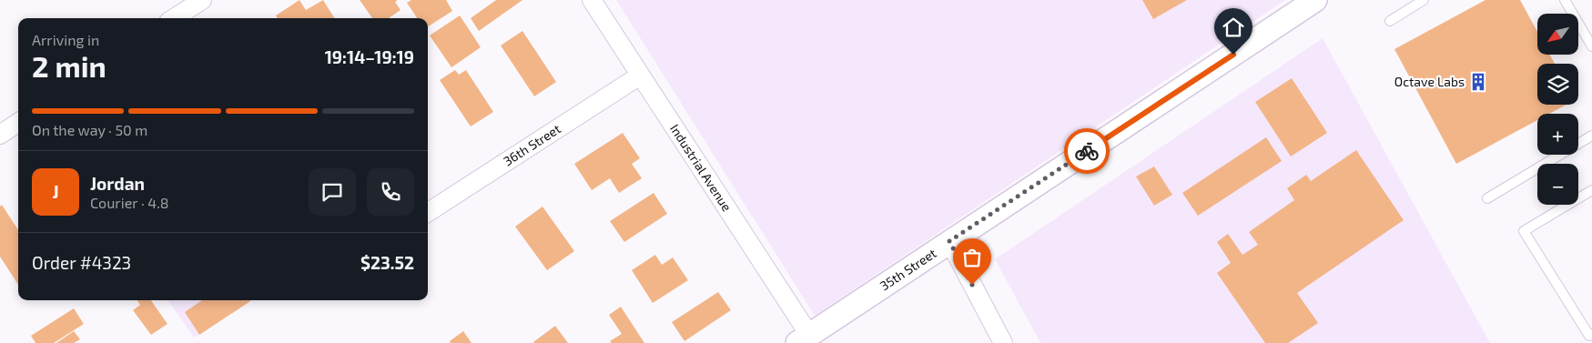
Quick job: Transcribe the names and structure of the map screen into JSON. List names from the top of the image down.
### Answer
{
  "streets": {
    "street": ["36th Street", "Industrial Avenue", "35th Street"]
  },
  "crossings": [
    ["36th Street", "Industrial Avenue"],
    ["Industrial Avenue", "35th Street"]
  ],
  "places": {
    "building": ["Octave Labs"]
  },
  "north": "bottom left",
  "page": {
    "map_buttons": ["+", "−"],
    "heading": ["2 min", "Arriving in", "19:14–19:19"],
    "panel": [
      "Jordan",
      "Courier · 4.8",
      "Order #4323",
      "$23.52"
    ],
    "bar": "On the way · 50 m",
    "round": "J"
  }
}
